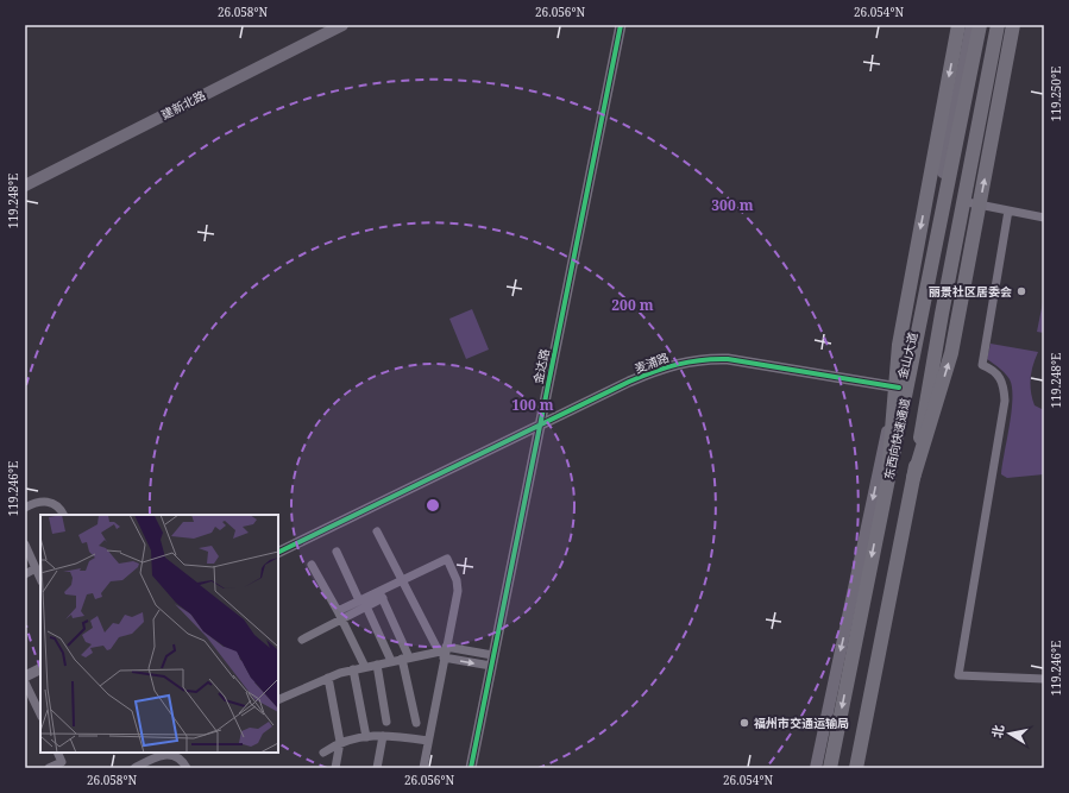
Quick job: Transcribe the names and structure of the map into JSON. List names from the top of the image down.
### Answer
{
  "streets": {
    "highway": ["东西向快速通道"],
    "main road": ["建新北路", "金山大道"],
    "street": ["麦浦路", "金达路"]
  },
  "crossings": [
    ["金山大道", "麦浦路"],
    ["麦浦路", "金达路"]
  ],
  "places": ["丽景社区居委会", "福州市交通运输局"],
  "north": "left",
  "coordinates": [
    "26.058°N",
    "26.056°N",
    "26.054°N",
    "119.250°E",
    "119.248°E",
    "119.246°E"
  ],
  "rings": ["300 m", "200 m", "100 m"]
}
